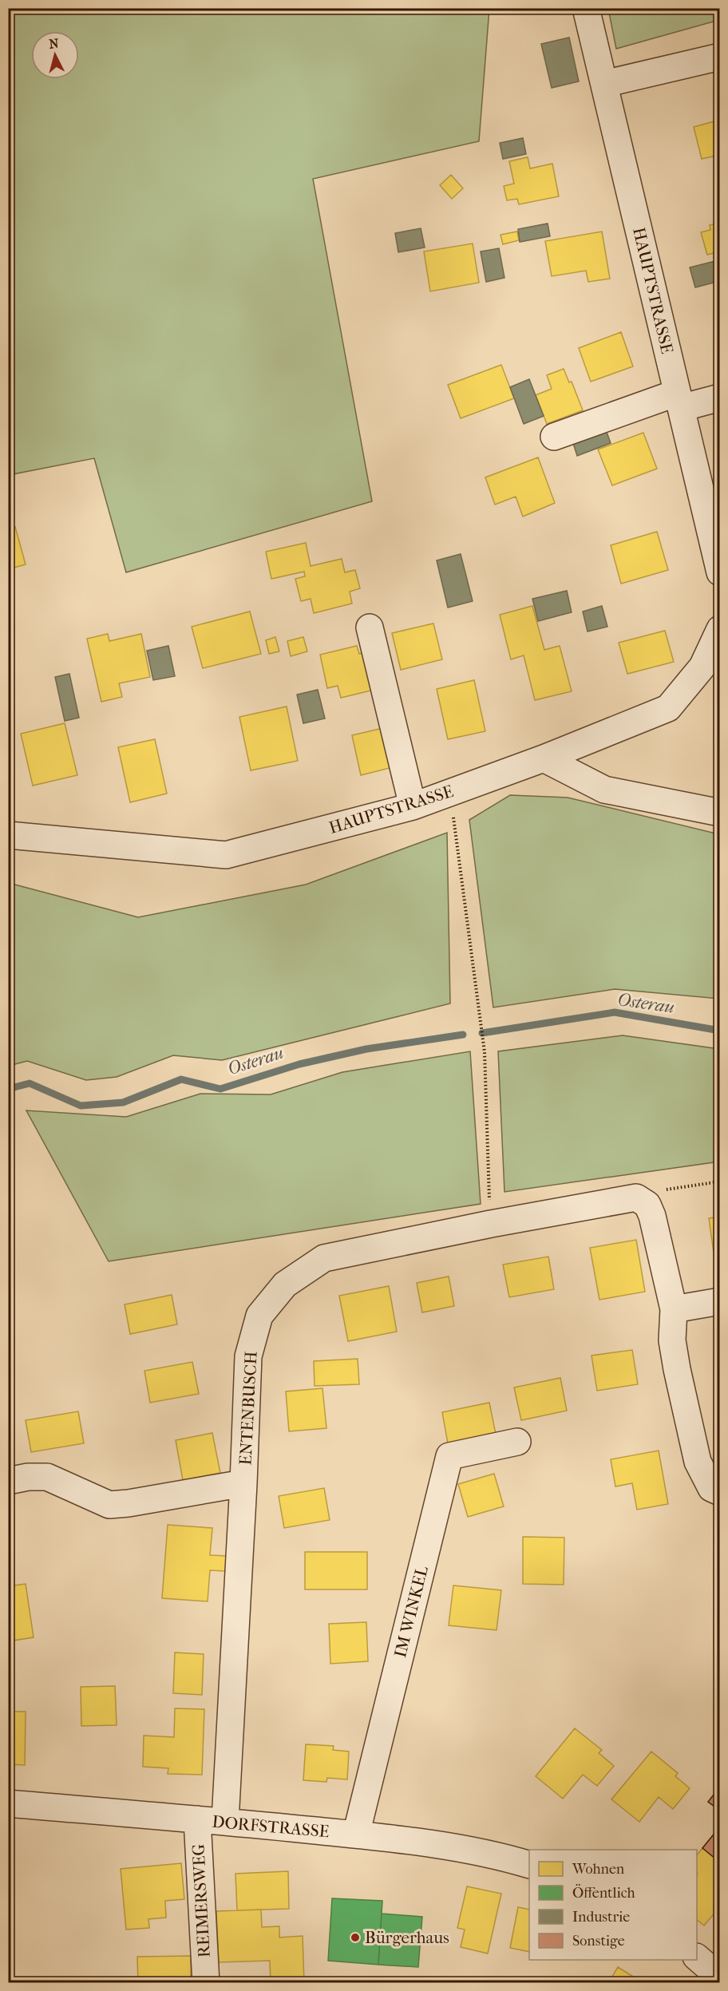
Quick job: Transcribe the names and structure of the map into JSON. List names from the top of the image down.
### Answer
{
  "streets": {
    "street": [
      "HAUPTSTRASSE",
      "ENTENBUSCH",
      "IM WINKEL",
      "DORFSTRASSE",
      "REIMERSWEG"
    ]
  },
  "crossings": [
    ["ENTENBUSCH", "DORFSTRASSE"],
    ["IM WINKEL", "DORFSTRASSE"],
    ["DORFSTRASSE", "REIMERSWEG"]
  ],
  "water": ["Osterau"],
  "places": ["Bürgerhaus"],
  "legend": [
    "Wohnen",
    "Öffentlich",
    "Industrie",
    "Sonstige"
  ],
  "north": "top"
}
